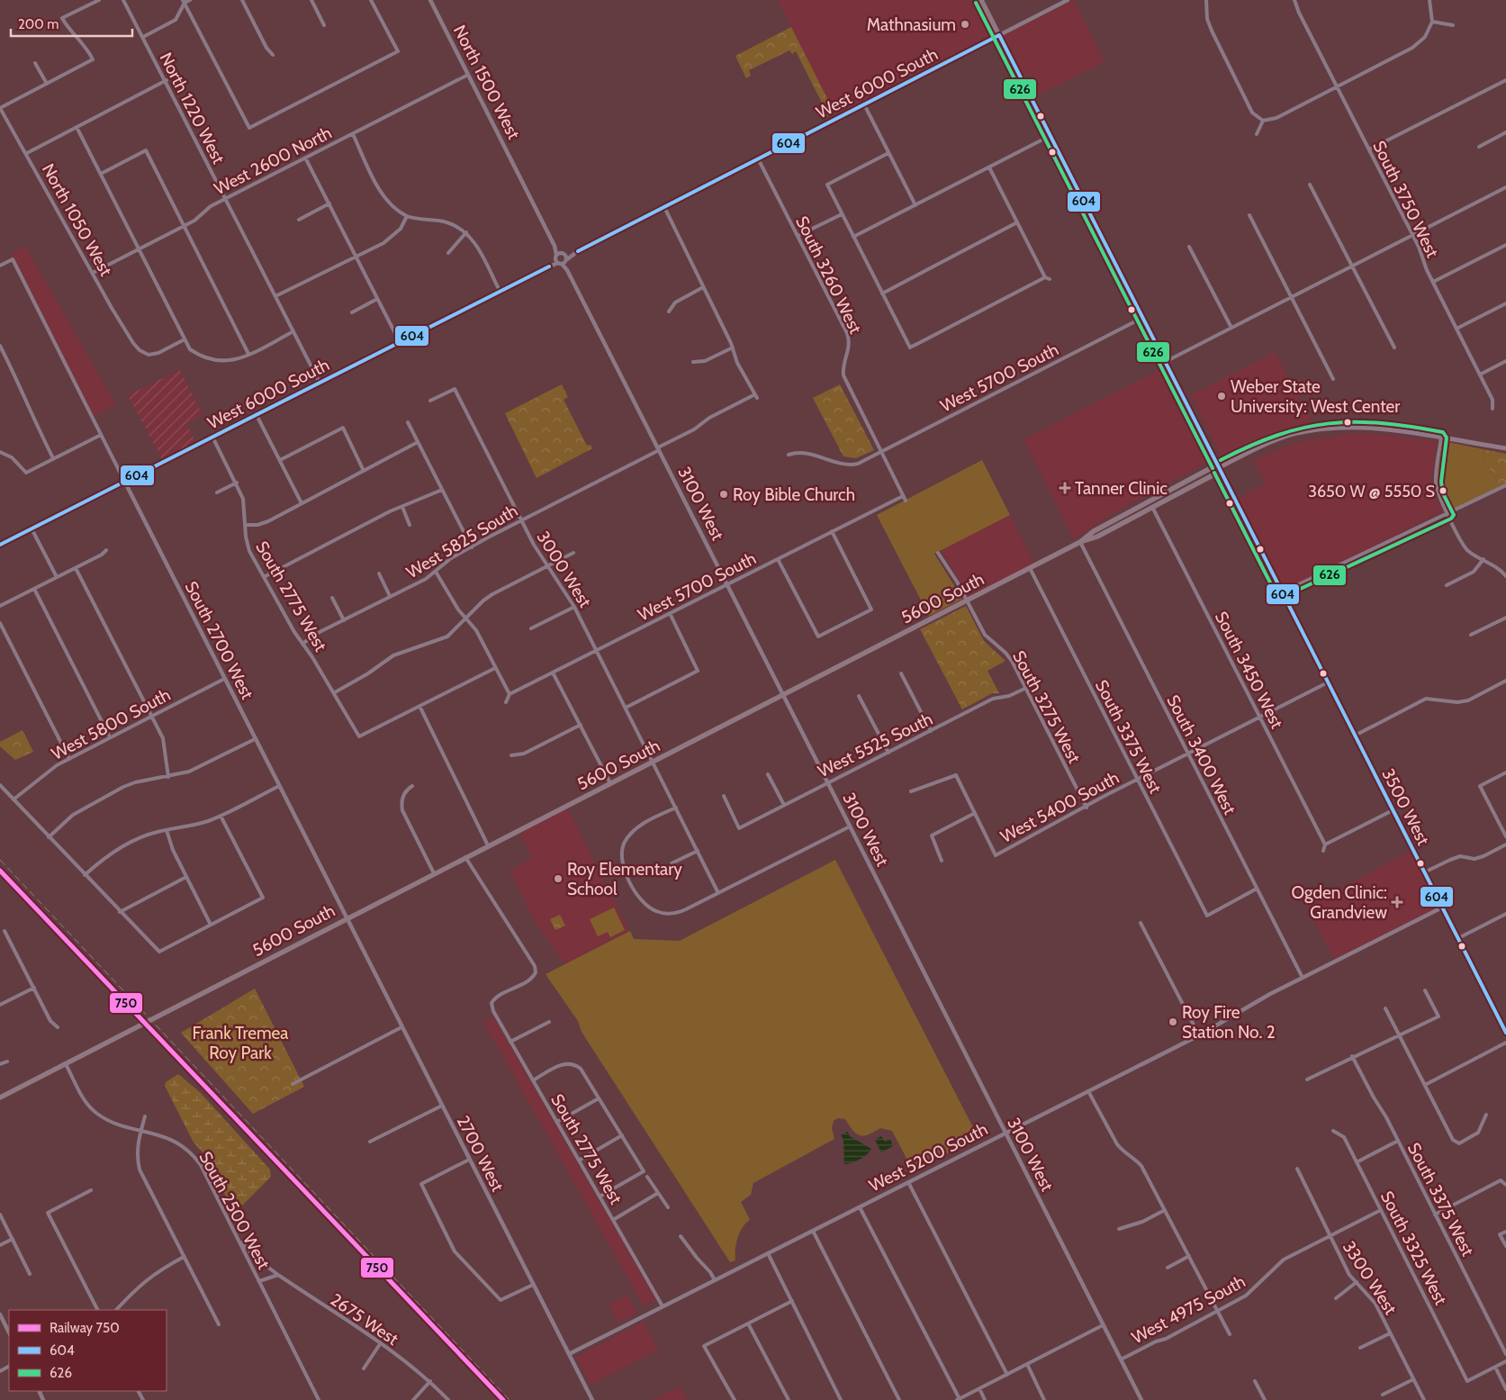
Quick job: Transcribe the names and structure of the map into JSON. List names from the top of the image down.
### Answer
{
  "streets": {
    "main road": ["5600 South", "3500 West"],
    "street": [
      "North 1500 West",
      "West 6000 South",
      "North 1220 West",
      "West 2600 North",
      "South 3750 West",
      "North 1050 West",
      "South 3260 West",
      "West 5700 South",
      "3100 West",
      "West 5825 South",
      "3000 West",
      "South 2775 West",
      "South 2700 West",
      "South 3450 West",
      "South 3275 West",
      "West 5800 South",
      "South 3375 West",
      "West 5525 South",
      "South 3400 West",
      "West 5400 South",
      "2700 West",
      "West 5200 South",
      "South 2500 West",
      "South 3325 West",
      "3300 West",
      "West 4975 South",
      "2675 West"
    ]
  },
  "crossings": [
    ["North 1500 West", "West 2600 North"],
    ["West 6000 South", "North 1220 West"],
    ["West 6000 South", "South 3260 West"],
    ["West 6000 South", "3100 West"],
    ["West 6000 South", "South 2775 West"],
    ["West 6000 South", "South 2700 West"],
    ["West 6000 South", "3500 West"],
    ["North 1220 West", "West 2600 North"],
    ["West 2600 North", "North 1050 West"],
    ["South 3260 West", "West 5700 South"],
    ["West 5700 South", "3100 West"],
    ["West 5700 South", "3000 West"],
    ["West 5700 South", "3500 West"],
    ["3100 West", "West 5825 South"],
    ["3100 West", "5600 South"],
    ["3100 West", "West 5525 South"],
    ["3100 West", "West 5200 South"],
    ["3100 West", "West 4975 South"],
    ["West 5825 South", "3000 West"],
    ["West 5825 South", "South 2775 West"],
    ["3000 West", "5600 South"],
    ["South 2775 West", "5600 South"],
    ["South 2775 West", "West 5200 South"],
    ["5600 South", "South 2700 West"],
    ["5600 South", "South 3450 West"],
    ["5600 South", "South 3275 West"],
    ["5600 South", "South 3375 West"],
    ["5600 South", "South 3400 West"],
    ["5600 South", "3500 West"],
    ["5600 South", "2700 West"],
    ["5600 South", "South 2500 West"],
    ["South 2700 West", "West 5800 South"],
    ["South 2700 West", "2700 West"],
    ["South 3450 West", "West 5400 South"],
    ["South 3275 West", "West 5525 South"],
    ["South 3275 West", "West 5400 South"],
    ["South 3375 West", "South 3400 West"],
    ["South 3375 West", "West 5400 South"],
    ["South 3400 West", "West 5400 South"],
    ["South 3400 West", "West 5200 South"],
    ["West 5400 South", "3500 West"],
    ["3500 West", "West 5200 South"],
    ["2700 West", "West 5200 South"],
    ["South 2500 West", "2675 West"],
    ["South 3325 West", "West 4975 South"],
    ["3300 West", "West 4975 South"]
  ],
  "parks": ["Frank Tremea Roy Park"],
  "places": {
    "other": [
      "Mathnasium",
      "Weber State University: West Center",
      "3650 W @ 5550 S",
      "Roy Bible Church",
      "Roy Elementary School",
      "Roy Fire Station No. 2"
    ],
    "health": ["Tanner Clinic", "Ogden Clinic: Grandview"]
  },
  "lines": ["transit line 626", "transit line 604", "rail line 750"],
  "legend": ["Railway 750", "604", "626"],
  "scale_bar": "200 m"
}
